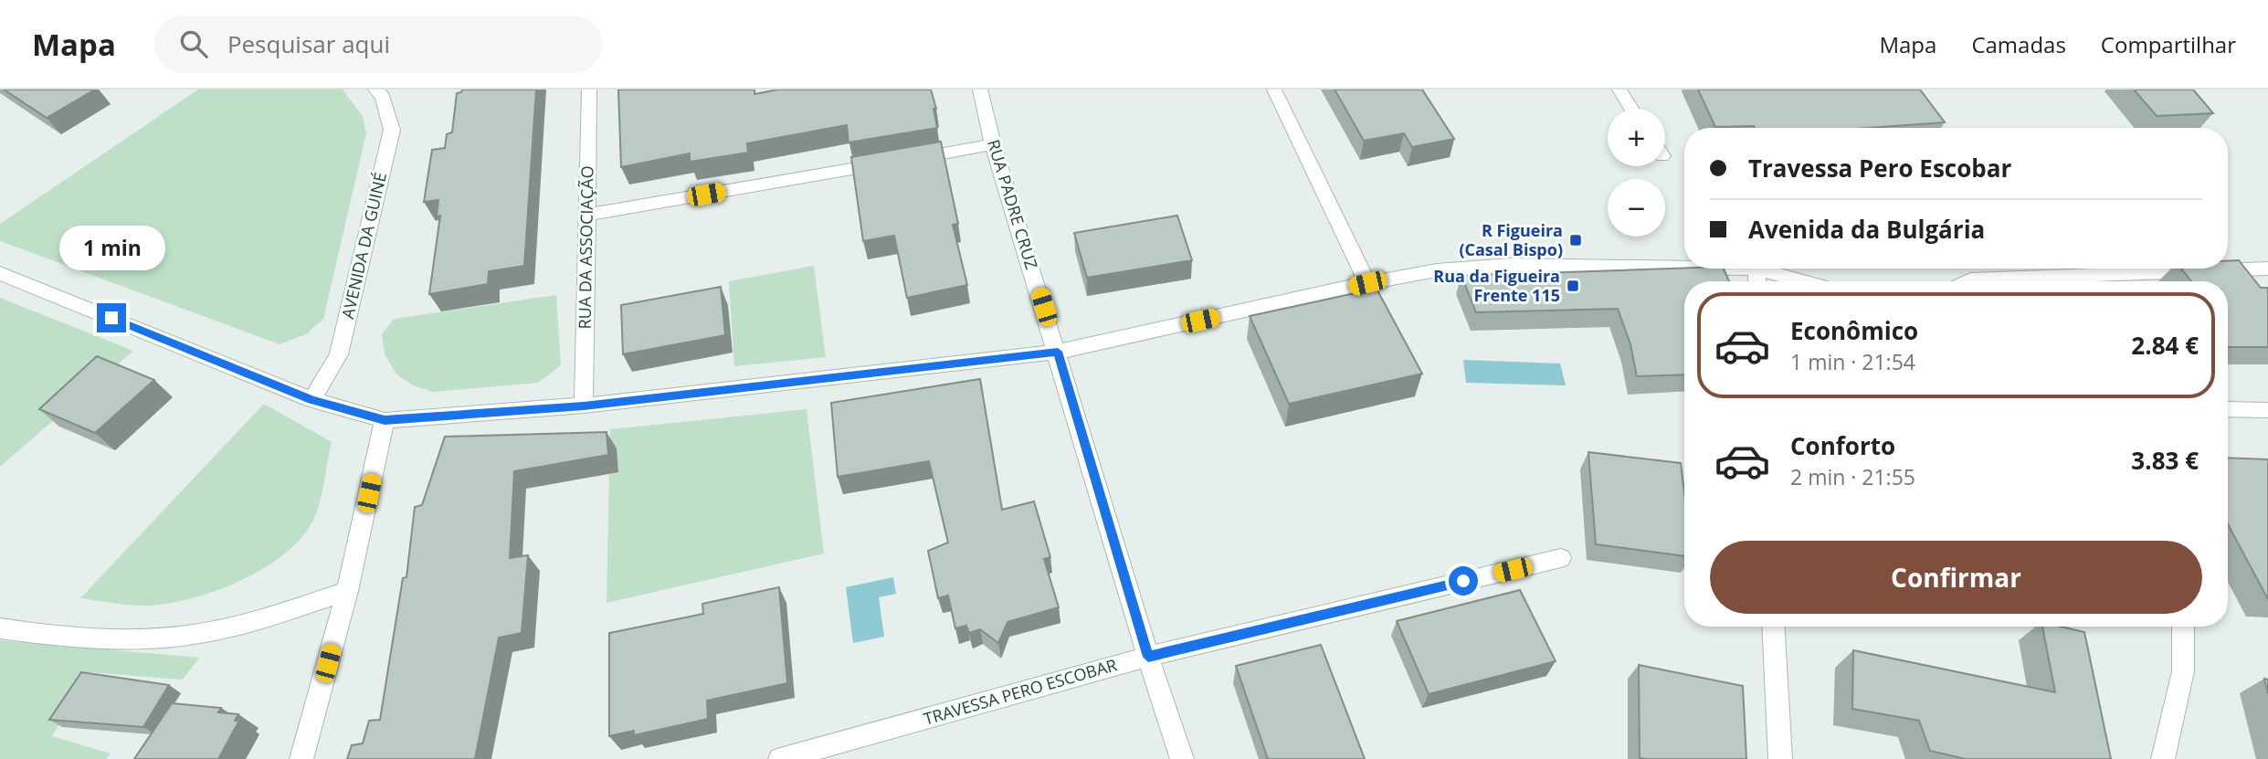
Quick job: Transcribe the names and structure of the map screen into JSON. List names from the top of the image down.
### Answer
{
  "streets": {
    "street": [
      "RUA PADRE CRUZ",
      "AVENIDA DA GUINÉ",
      "RUA DA ASSOCIAÇÃO",
      "TRAVESSA PERO ESCOBAR"
    ]
  },
  "crossings": [
    ["RUA PADRE CRUZ", "TRAVESSA PERO ESCOBAR"]
  ],
  "places": {
    "transit": ["R Figueira (Casal Bispo)", "Rua da Figueira Frente 115"]
  },
  "page": {
    "header": "Mapa",
    "search": "Pesquisar aqui",
    "nav": ["Mapa", "Camadas", "Compartilhar"],
    "map_buttons": ["+", "−"],
    "banner": ["Travessa Pero Escobar", "Avenida da Bulgária"],
    "bubble": "1 min",
    "list": [
      {
        "name": "Econômico",
        "note": "1 min · 21:54",
        "value": "2.84 €"
      },
      {
        "name": "Conforto",
        "note": "2 min · 21:55",
        "value": "3.83 €"
      }
    ],
    "buttons": "Confirmar"
  }
}
